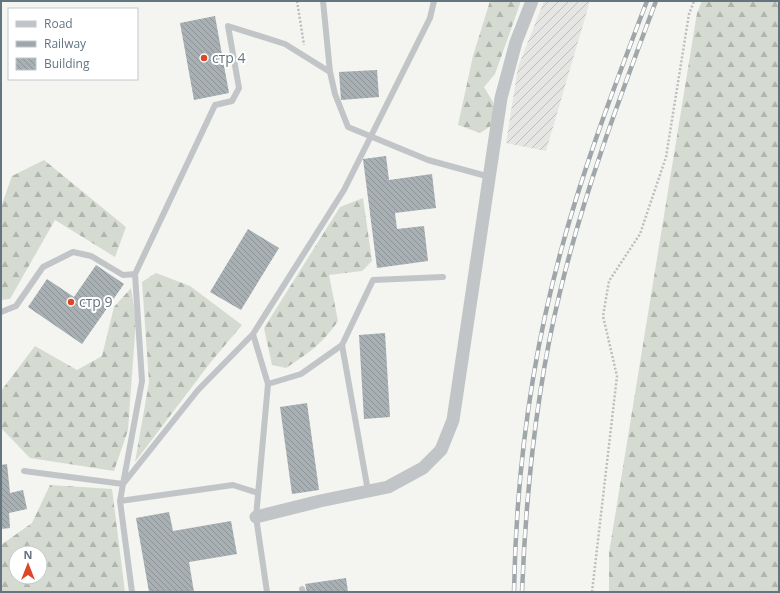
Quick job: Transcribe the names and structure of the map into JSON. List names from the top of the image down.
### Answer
{
  "places": ["стр 4", "стр 9"],
  "legend": ["Road", "Railway", "Building"],
  "north": "top"
}
